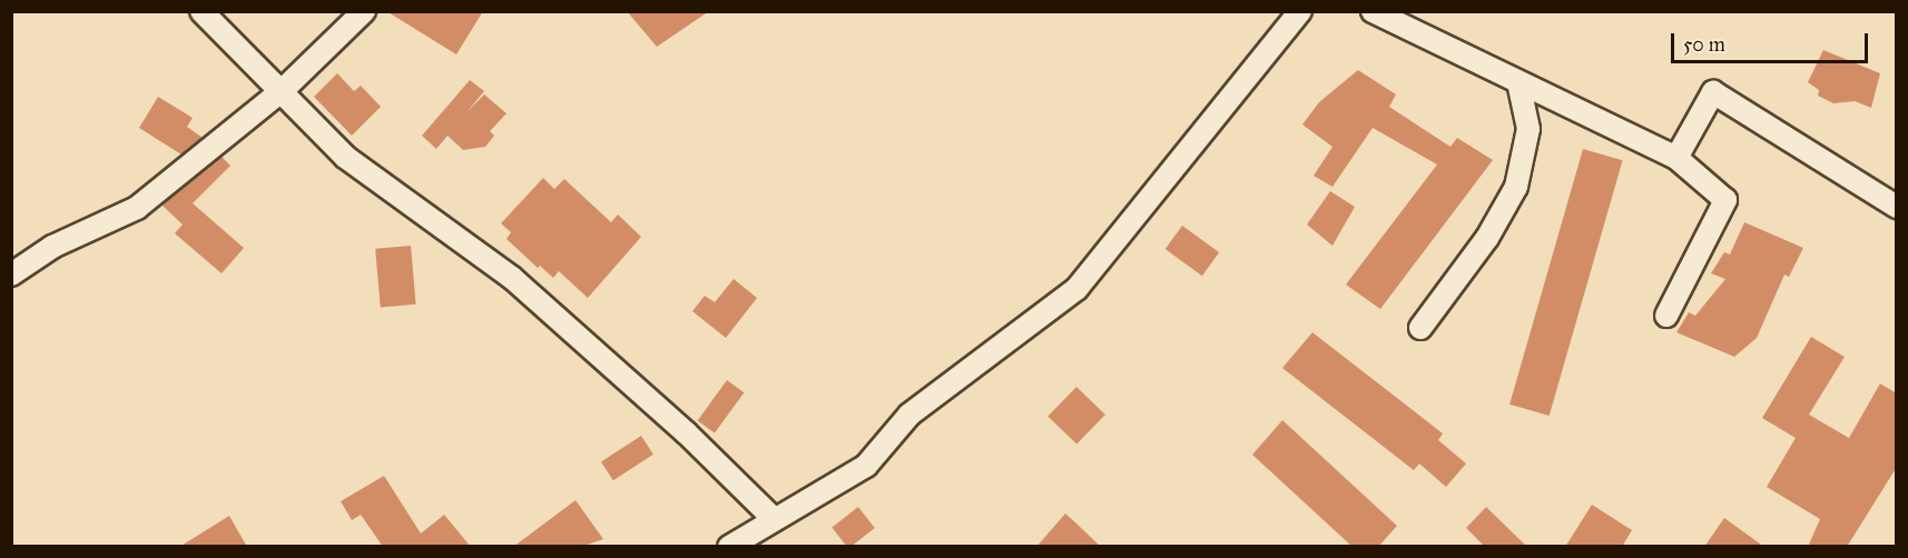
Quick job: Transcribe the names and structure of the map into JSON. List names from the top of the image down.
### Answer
{
  "scale_bar": "50 m"
}
